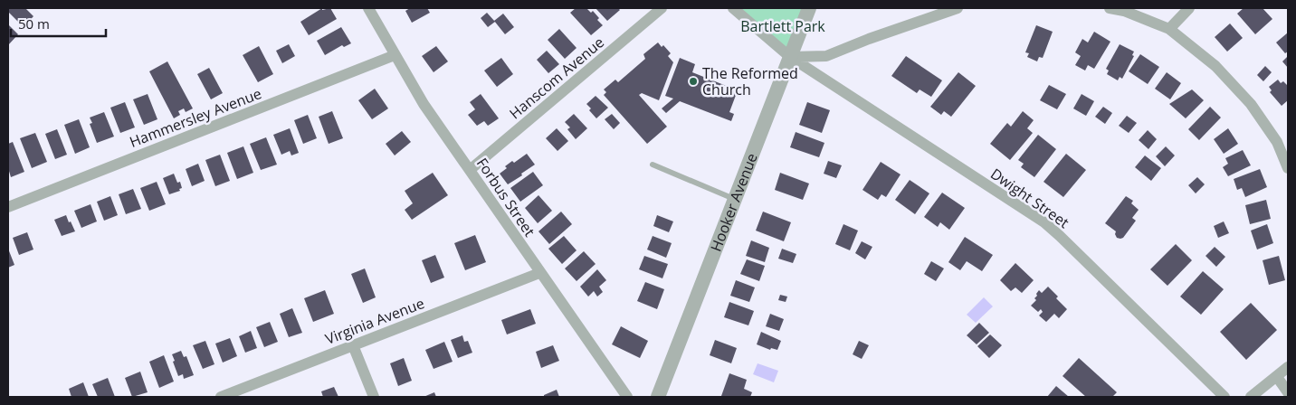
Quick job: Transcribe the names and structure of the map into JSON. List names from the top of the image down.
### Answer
{
  "streets": {
    "street": [
      "Hanscom Avenue",
      "Hammersley Avenue",
      "Forbus Street",
      "Dwight Street",
      "Hooker Avenue",
      "Virginia Avenue"
    ]
  },
  "crossings": [
    ["Hanscom Avenue", "Forbus Street"],
    ["Hammersley Avenue", "Forbus Street"],
    ["Forbus Street", "Virginia Avenue"],
    ["Dwight Street", "Hooker Avenue"]
  ],
  "parks": ["Bartlett Park"],
  "places": ["The Reformed Church"],
  "scale_bar": "50 m"
}
